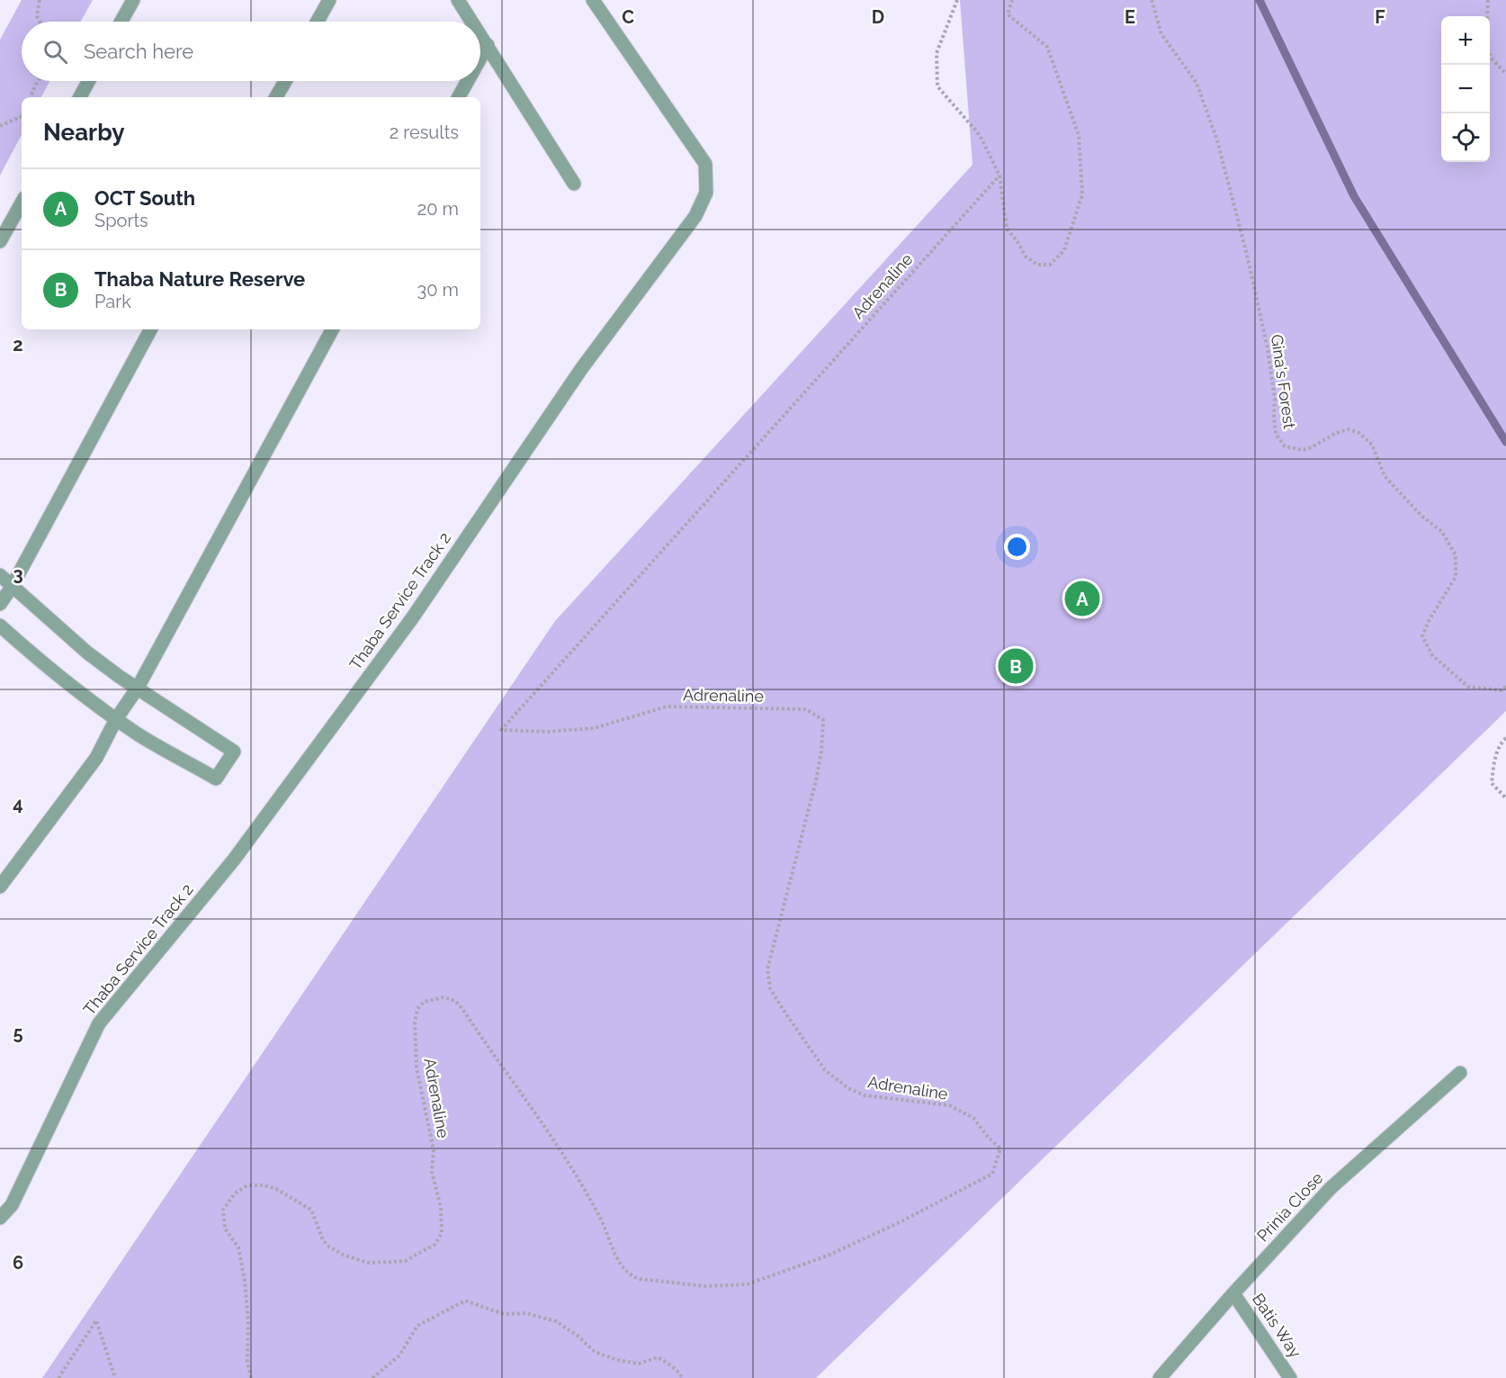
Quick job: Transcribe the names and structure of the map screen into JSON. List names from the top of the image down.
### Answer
{
  "streets": {
    "street": ["Thaba Service Track 2", "Prinia Close", "Batis Way"],
    "path": ["Adrenaline", "Gina's Forest"]
  },
  "crossings": [
    ["Prinia Close", "Batis Way"]
  ],
  "page": {
    "map_buttons": ["+", "−"],
    "search": "Search here",
    "heading": ["Nearby", "2 results"],
    "list": [
      {
        "mark": "A",
        "name": "OCT South",
        "note": "Sports",
        "value": "20 m"
      },
      {
        "mark": "B",
        "name": "Thaba Nature Reserve",
        "note": "Park",
        "value": "30 m"
      }
    ],
    "pins": ["A", "B"]
  },
  "grid": {
    "columns": [
      "C",
      "D",
      "E",
      "F"
    ],
    "rows": [
      "2",
      "3",
      "4",
      "5",
      "6"
    ]
  }
}
